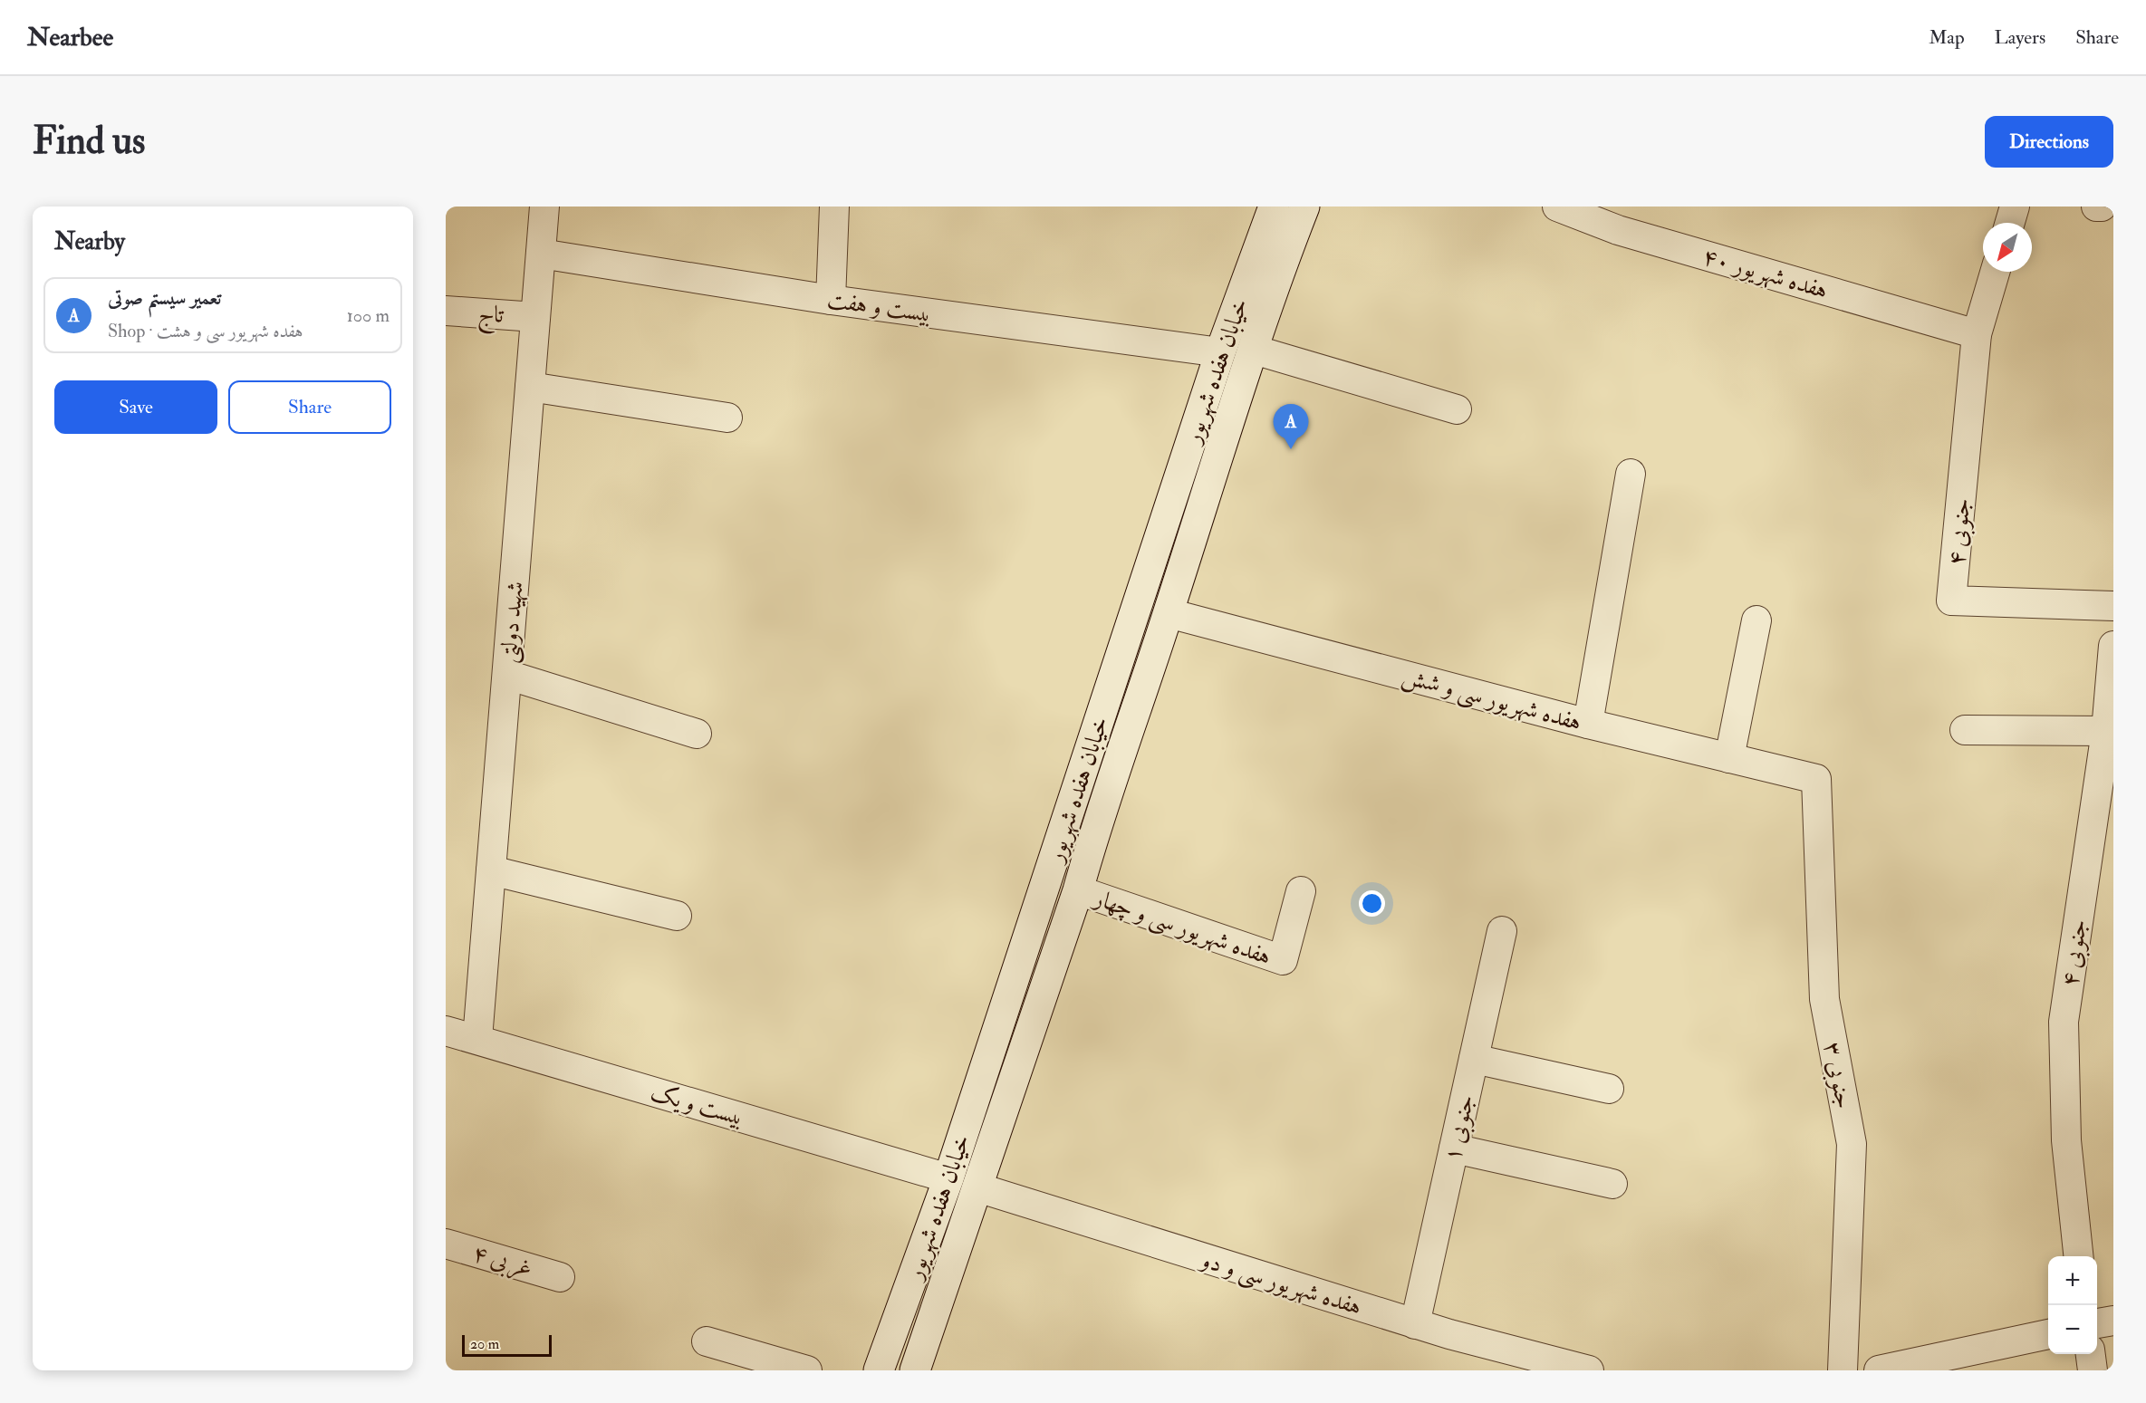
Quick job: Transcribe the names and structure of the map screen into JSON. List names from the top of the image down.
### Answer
{
  "streets": {
    "main road": ["خیابان هفده شهریور"],
    "street": [
      "هفده شهریور ۴۰",
      "بیست و هفت",
      "تاج",
      "جنوبی ۴",
      "شهید دولتی",
      "هفده شهریور سی و شش",
      "هفده شهریور سی و چهار",
      "جنوبی ۳",
      "بیست و یک",
      "جنوبی ۱",
      "غربی ۴",
      "هفده شهریور سی و دو"
    ]
  },
  "crossings": [
    ["هفده شهریور ۴۰", "جنوبی ۴"],
    ["بیست و هفت", "خیابان هفده شهریور"],
    ["بیست و هفت", "شهید دولتی"],
    ["تاج", "شهید دولتی"],
    ["خیابان هفده شهریور", "بیست و یک"],
    ["شهید دولتی", "بیست و یک"],
    ["هفده شهریور سی و شش", "جنوبی ۳"],
    ["جنوبی ۱", "هفده شهریور سی و دو"]
  ],
  "scale_bar": "20 m",
  "north": "bottom left",
  "page": {
    "header": "Nearbee",
    "nav": ["Map", "Layers", "Share"],
    "buttons": [
      "Directions",
      ["Save", "Share"]
    ],
    "title": "Find us",
    "heading": "Nearby",
    "list": [
      {
        "mark": "A",
        "name": "تعمیر سیستم صوتی",
        "note": "Shop · هفده شهریور سی و هشت",
        "value": "100 m"
      }
    ],
    "pins": "A",
    "map_buttons": ["+", "−"],
    "scale": "20 m"
  }
}
